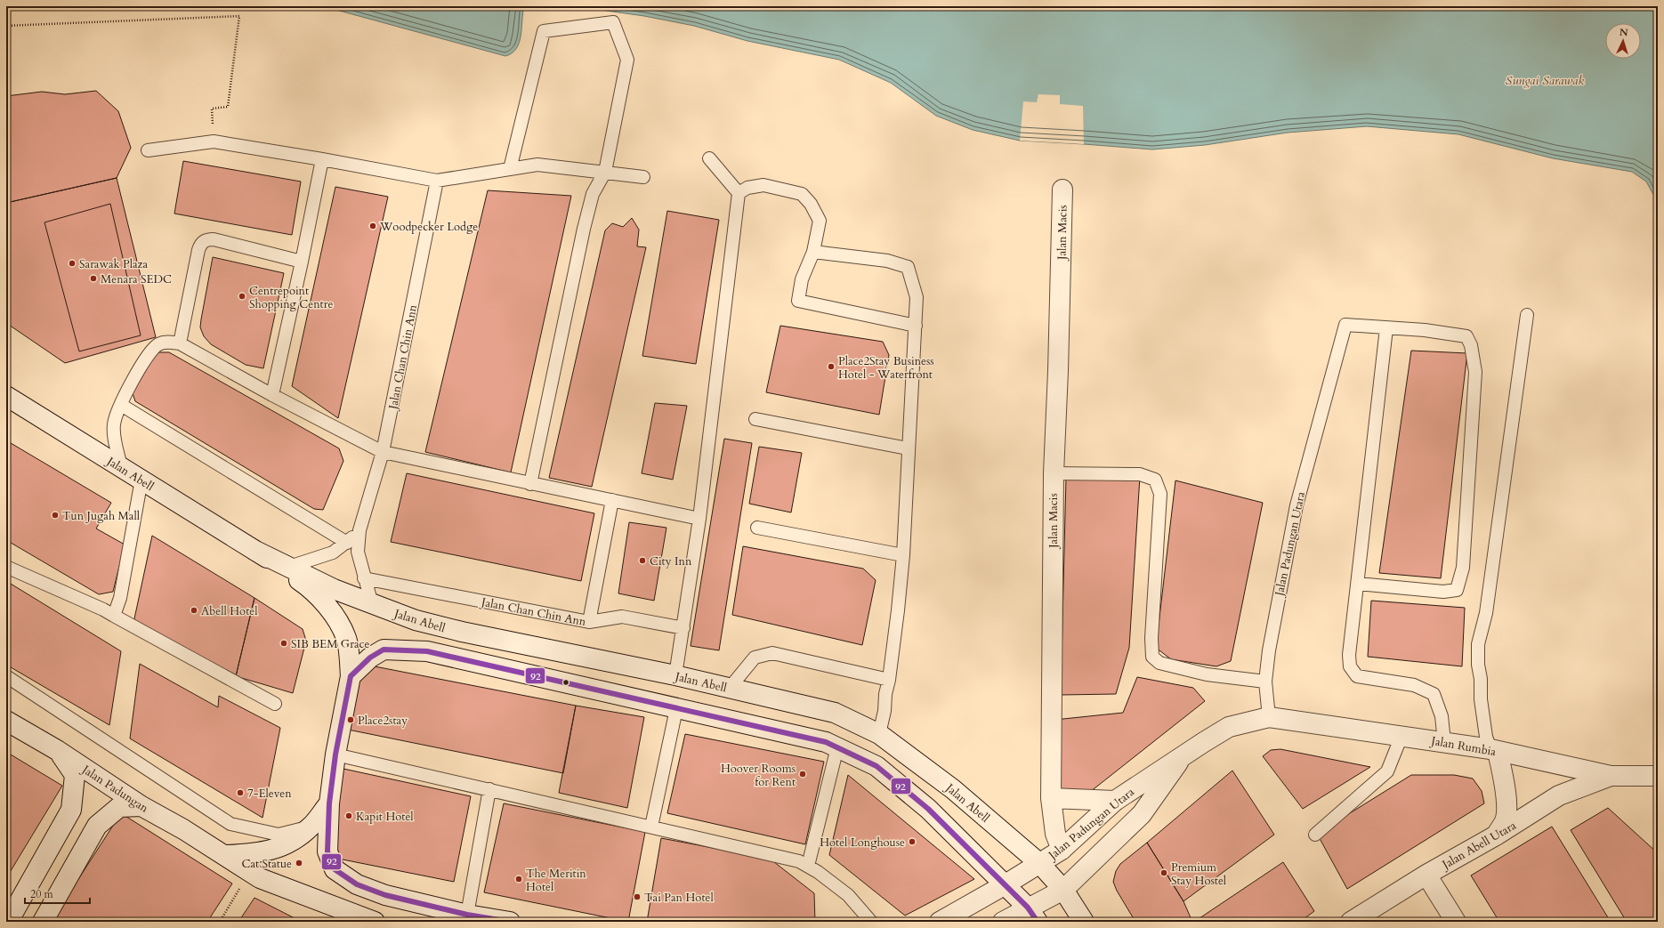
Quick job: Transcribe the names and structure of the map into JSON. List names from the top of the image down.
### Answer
{
  "streets": {
    "main road": [
      "Jalan Macis",
      "Jalan Abell",
      "Jalan Padungan Utara",
      "Jalan Rumbia",
      "Jalan Padungan",
      "Jalan Abell Utara"
    ],
    "lane": ["Jalan Chan Chin Ann"]
  },
  "crossings": [
    ["Jalan Macis", "Jalan Padungan Utara"],
    ["Jalan Chan Chin Ann", "Jalan Abell"],
    ["Jalan Abell", "Jalan Padungan Utara"],
    ["Jalan Padungan Utara", "Jalan Rumbia"],
    ["Jalan Rumbia", "Jalan Abell Utara"]
  ],
  "water": ["Sungai Sarawak"],
  "places": [
    "Woodpecker Lodge",
    "Sarawak Plaza",
    "Menara SEDC",
    "Centrepoint Shopping Centre",
    "Place2Stay Business Hotel - Waterfront",
    "Tun Jugah Mall",
    "City Inn",
    "Abell Hotel",
    "SIB BEM Grace",
    "Place2stay",
    "Hoover Rooms for Rent",
    "7-Eleven",
    "Kapit Hotel",
    "Hotel Longhouse",
    "Cat Statue",
    "Premium Stay Hostel",
    "The Meritin Hotel",
    "Tai Pan Hotel"
  ],
  "lines": ["transit line 92"],
  "scale_bar": "20 m",
  "north": "top"
}
